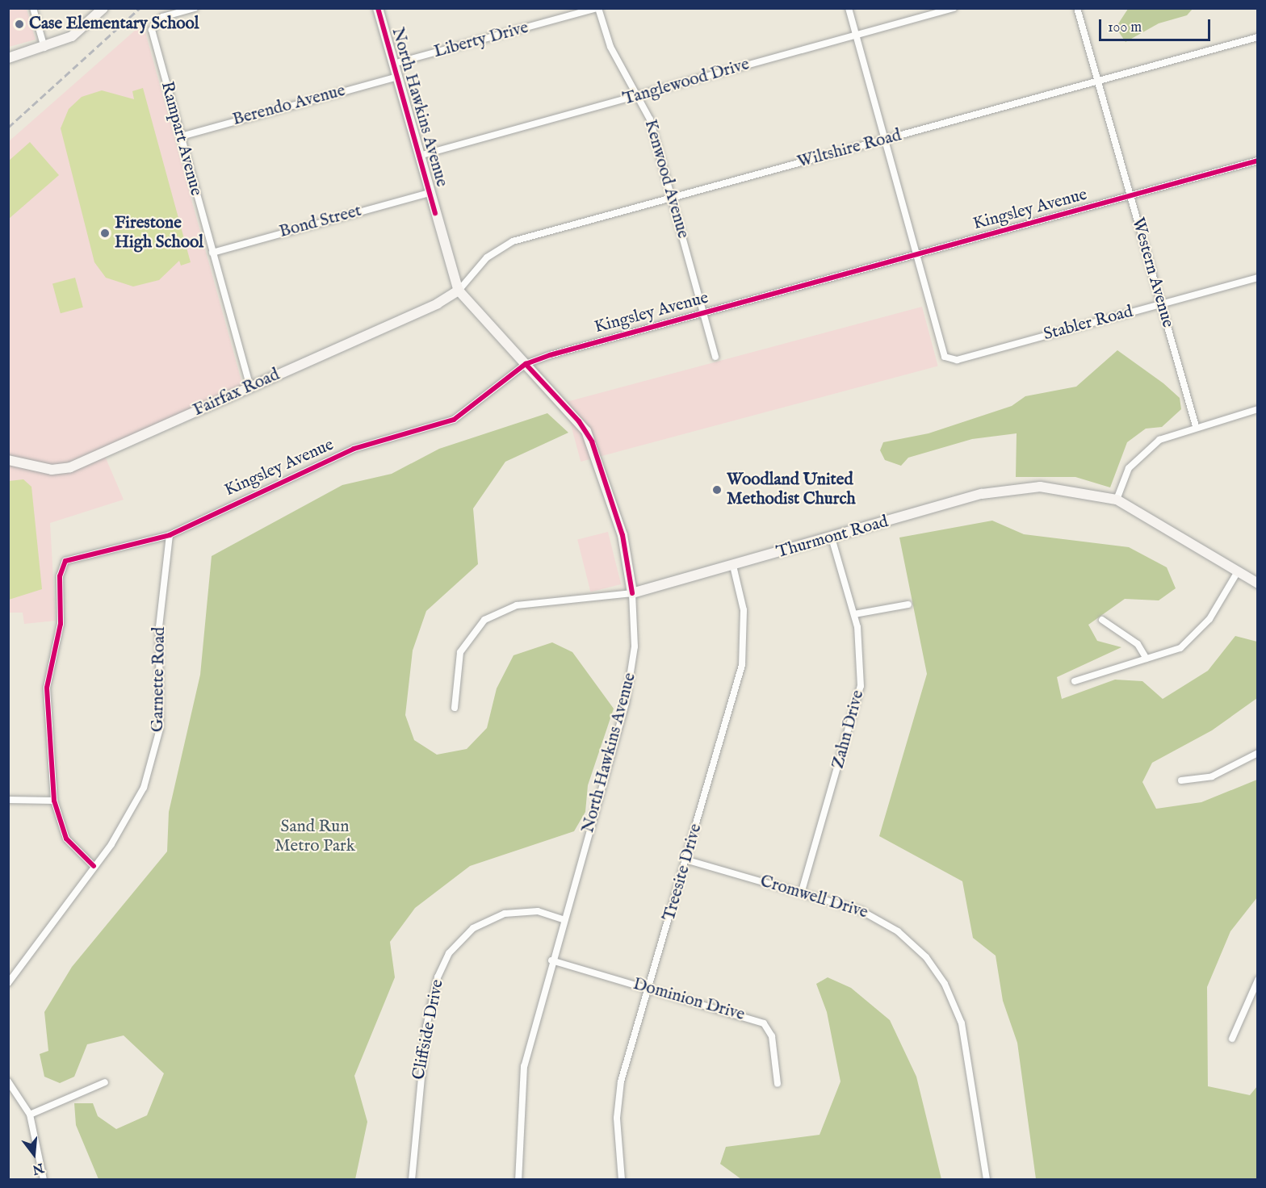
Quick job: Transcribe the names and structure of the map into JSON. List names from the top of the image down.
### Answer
{
  "streets": {
    "street": [
      "Liberty Drive",
      "Tanglewood Drive",
      "Berendo Avenue",
      "North Hawkins Avenue",
      "Rampart Avenue",
      "Wiltshire Road",
      "Kenwood Avenue",
      "Kingsley Avenue",
      "Bond Street",
      "Western Avenue",
      "Stabler Road",
      "Fairfax Road",
      "Thurmont Road",
      "Garnette Road",
      "Zahn Drive",
      "Treesite Drive",
      "Cromwell Drive",
      "Dominion Drive",
      "Cliffside Drive"
    ]
  },
  "crossings": [
    ["Liberty Drive", "North Hawkins Avenue"],
    ["Liberty Drive", "Kenwood Avenue"],
    ["Tanglewood Drive", "North Hawkins Avenue"],
    ["Tanglewood Drive", "Kenwood Avenue"],
    ["Berendo Avenue", "North Hawkins Avenue"],
    ["Berendo Avenue", "Rampart Avenue"],
    ["North Hawkins Avenue", "Wiltshire Road"],
    ["North Hawkins Avenue", "Kingsley Avenue"],
    ["North Hawkins Avenue", "Bond Street"],
    ["North Hawkins Avenue", "Fairfax Road"],
    ["North Hawkins Avenue", "Thurmont Road"],
    ["North Hawkins Avenue", "Dominion Drive"],
    ["North Hawkins Avenue", "Cliffside Drive"],
    ["Rampart Avenue", "Bond Street"],
    ["Rampart Avenue", "Fairfax Road"],
    ["Wiltshire Road", "Kenwood Avenue"],
    ["Wiltshire Road", "Western Avenue"],
    ["Wiltshire Road", "Fairfax Road"],
    ["Kenwood Avenue", "Kingsley Avenue"],
    ["Kingsley Avenue", "Western Avenue"],
    ["Kingsley Avenue", "Stabler Road"],
    ["Kingsley Avenue", "Garnette Road"],
    ["Western Avenue", "Stabler Road"],
    ["Thurmont Road", "Zahn Drive"],
    ["Thurmont Road", "Treesite Drive"],
    ["Zahn Drive", "Cromwell Drive"],
    ["Treesite Drive", "Cromwell Drive"],
    ["Treesite Drive", "Dominion Drive"]
  ],
  "parks": ["Sand Run Metro Park"],
  "places": ["Case Elementary School", "Firestone High School", "Woodland United Methodist Church"],
  "scale_bar": "100 m",
  "north": "bottom"
}
